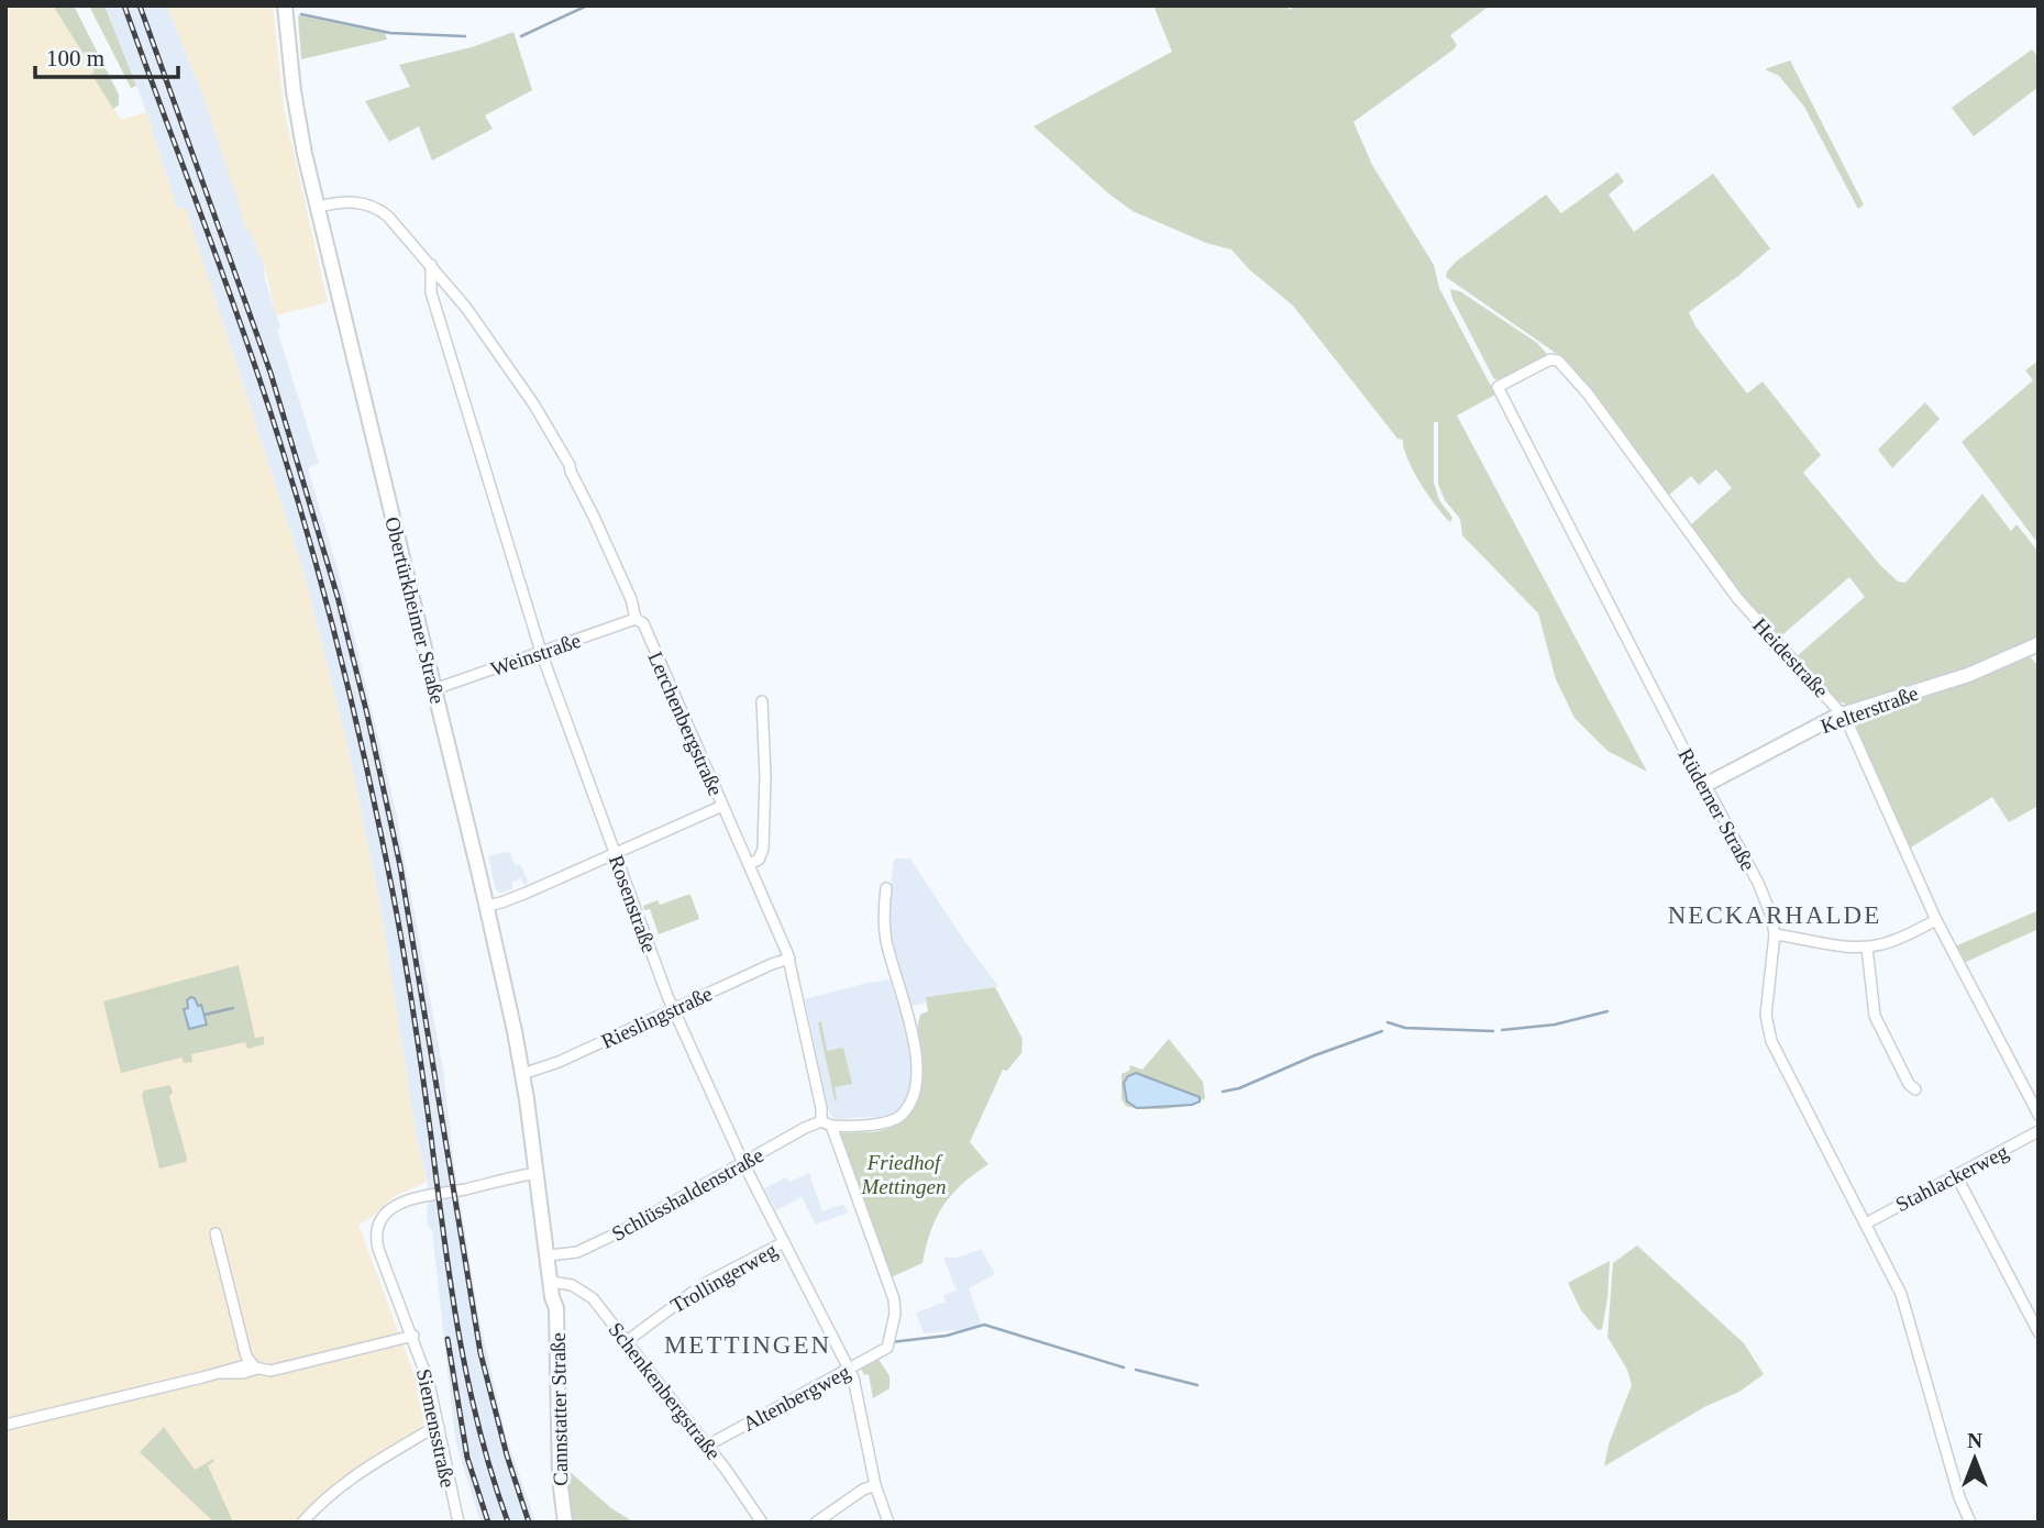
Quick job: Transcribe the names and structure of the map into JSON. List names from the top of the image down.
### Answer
{
  "streets": {
    "main road": ["Obertürkheimer Straße", "Kelterstraße", "Cannstatter Straße"],
    "street": [
      "Weinstraße",
      "Heidestraße",
      "Lerchenbergstraße",
      "Rüderner Straße",
      "Rosenstraße",
      "Rieslingstraße",
      "Stahlackerweg",
      "Schlüsshaldenstraße",
      "Trollingerweg",
      "Schenkenbergstraße",
      "Altenbergweg",
      "Siemensstraße"
    ]
  },
  "crossings": [
    ["Obertürkheimer Straße", "Weinstraße"],
    ["Obertürkheimer Straße", "Lerchenbergstraße"],
    ["Obertürkheimer Straße", "Rieslingstraße"],
    ["Obertürkheimer Straße", "Cannstatter Straße"],
    ["Obertürkheimer Straße", "Siemensstraße"],
    ["Weinstraße", "Lerchenbergstraße"],
    ["Weinstraße", "Rosenstraße"],
    ["Heidestraße", "Kelterstraße"],
    ["Heidestraße", "Rüderner Straße"],
    ["Kelterstraße", "Rüderner Straße"],
    ["Lerchenbergstraße", "Rosenstraße"],
    ["Lerchenbergstraße", "Rieslingstraße"],
    ["Lerchenbergstraße", "Schlüsshaldenstraße"],
    ["Lerchenbergstraße", "Altenbergweg"],
    ["Rüderner Straße", "Stahlackerweg"],
    ["Rosenstraße", "Rieslingstraße"],
    ["Rosenstraße", "Schlüsshaldenstraße"],
    ["Rosenstraße", "Trollingerweg"],
    ["Rosenstraße", "Altenbergweg"],
    ["Schlüsshaldenstraße", "Cannstatter Straße"],
    ["Trollingerweg", "Schenkenbergstraße"],
    ["Schenkenbergstraße", "Altenbergweg"],
    ["Schenkenbergstraße", "Cannstatter Straße"]
  ],
  "districts": ["NECKARHALDE", "METTINGEN"],
  "parks": ["Friedhof Mettingen"],
  "scale_bar": "100 m",
  "north": "top"
}
